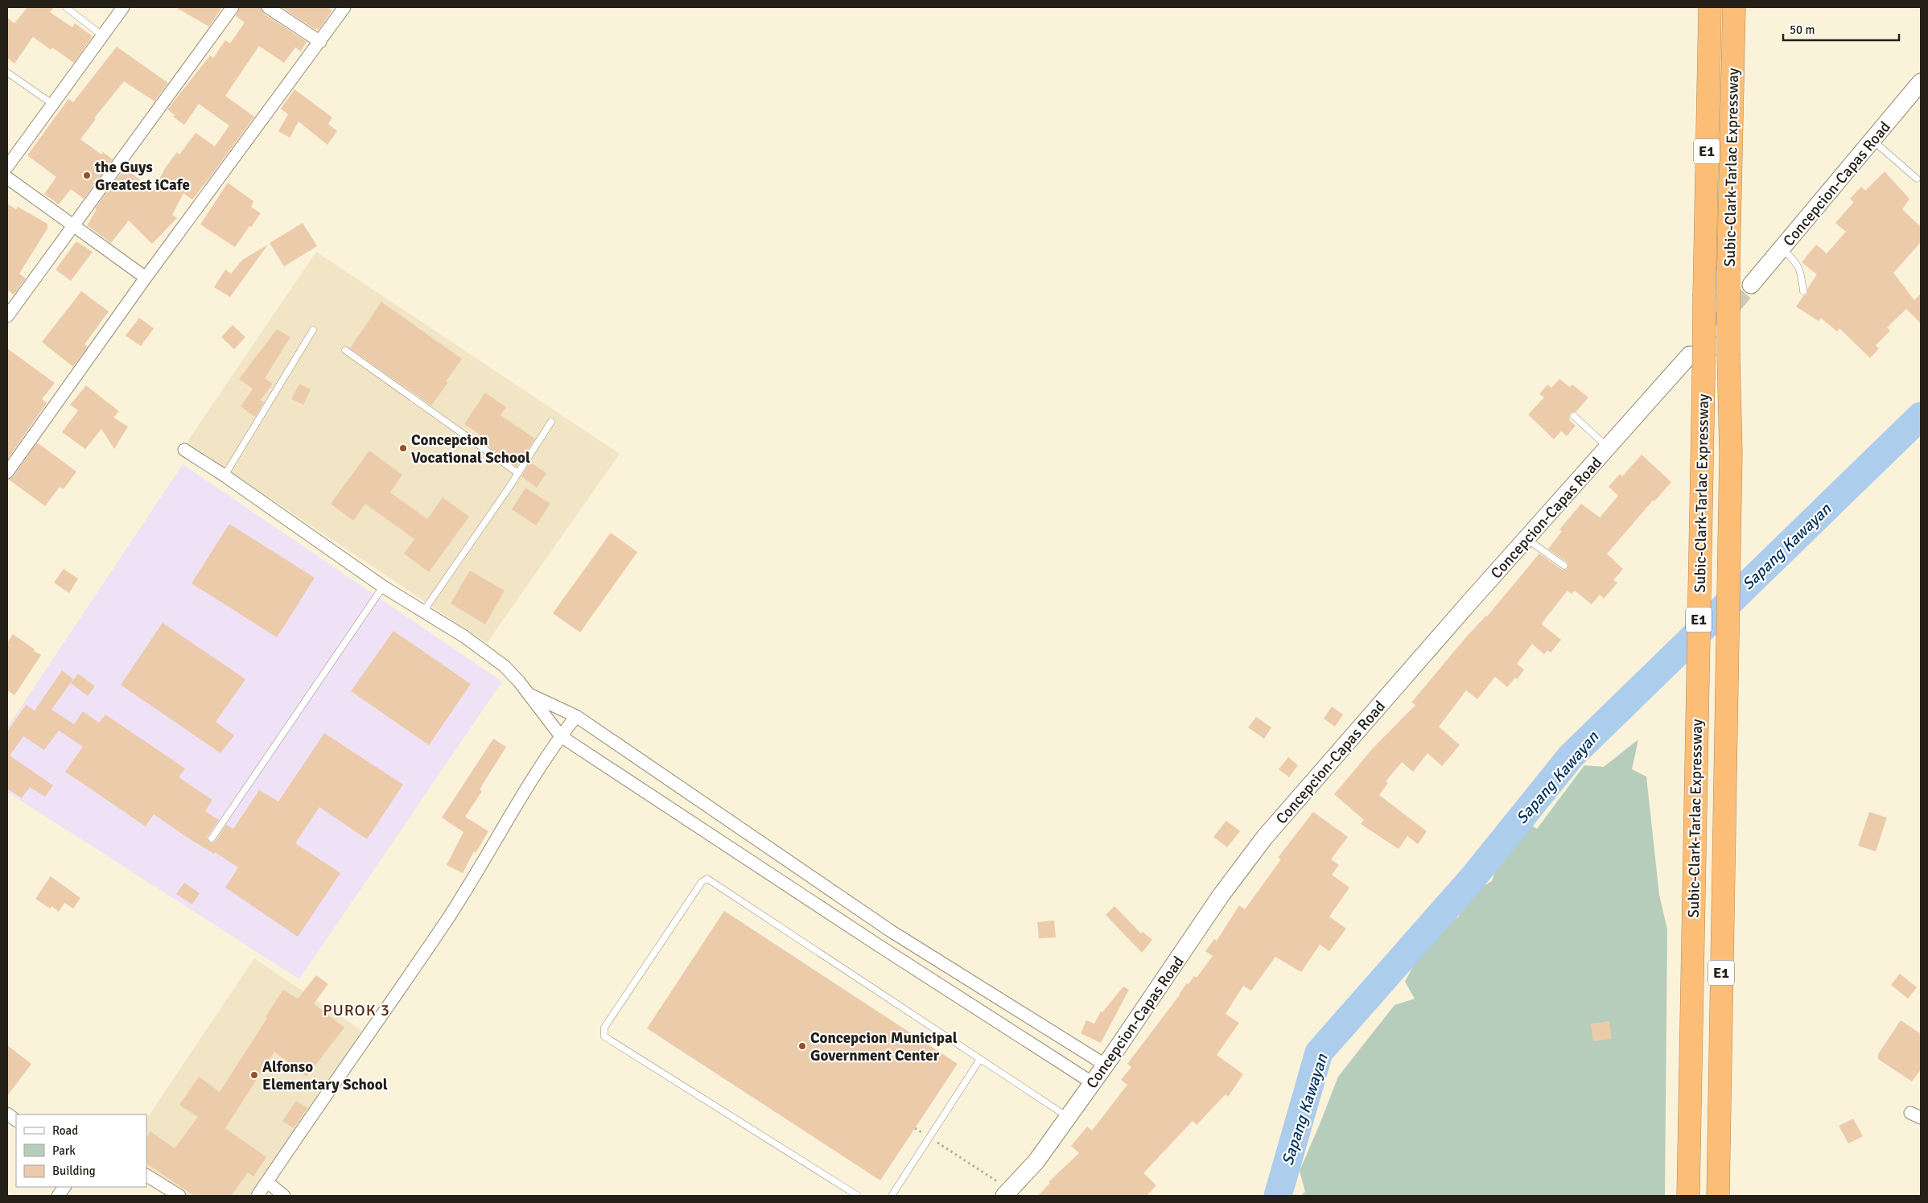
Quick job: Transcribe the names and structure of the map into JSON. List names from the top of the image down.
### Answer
{
  "streets": {
    "highway": ["E1", "Subic-Clark-Tarlac Expressway"],
    "main road": ["Concepcion-Capas Road"]
  },
  "districts": ["PUROK 3"],
  "water": ["Sapang Kawayan"],
  "places": [
    "the Guys Greatest iCafe",
    "Concepcion Vocational School",
    "Concepcion Municipal Government Center",
    "Alfonso Elementary School"
  ],
  "legend": ["Road", "Park", "Building"],
  "scale_bar": "50 m"
}
